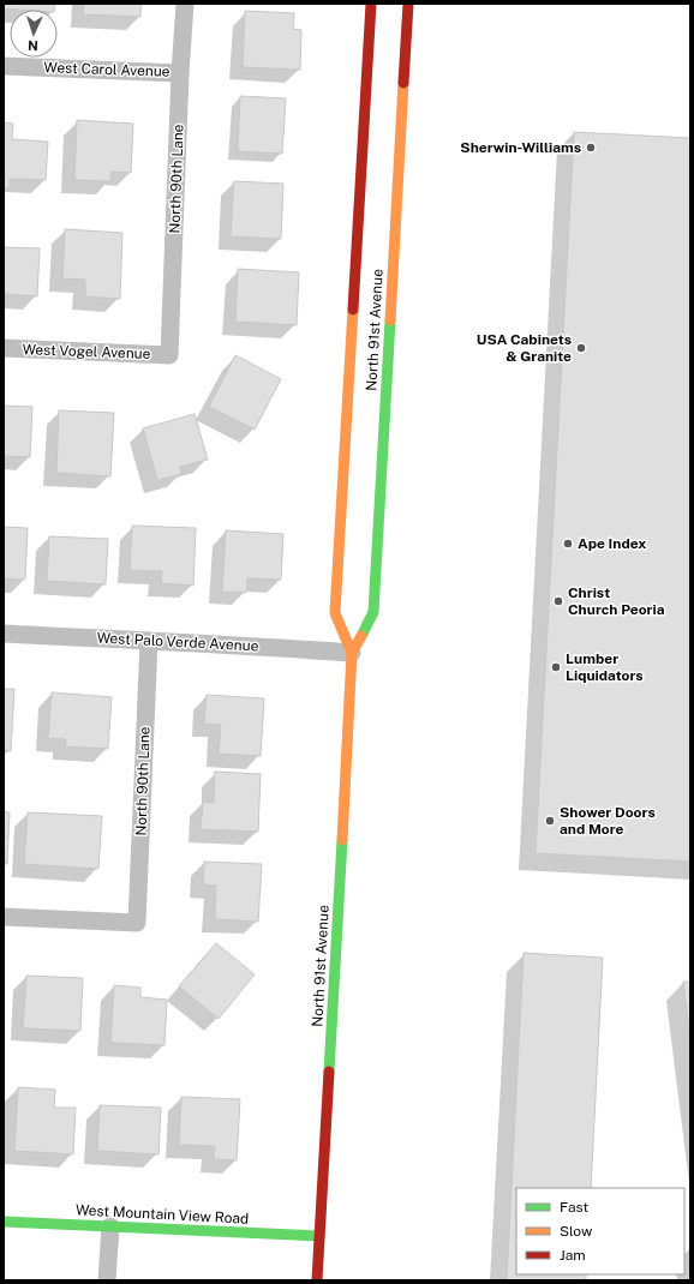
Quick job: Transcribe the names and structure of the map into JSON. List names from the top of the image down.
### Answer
{
  "streets": {
    "main road": ["North 91st Avenue", "West Mountain View Road"],
    "street": [
      "West Carol Avenue",
      "North 90th Lane",
      "West Vogel Avenue",
      "West Palo Verde Avenue"
    ]
  },
  "crossings": [
    ["West Carol Avenue", "North 90th Lane"],
    ["North 90th Lane", "West Vogel Avenue"],
    ["North 90th Lane", "West Palo Verde Avenue"],
    ["North 91st Avenue", "West Palo Verde Avenue"],
    ["North 91st Avenue", "West Mountain View Road"]
  ],
  "places": [
    "Sherwin-Williams",
    "USA Cabinets & Granite",
    "Ape Index",
    "Christ Church Peoria",
    "Lumber Liquidators",
    "Shower Doors and More"
  ],
  "legend": ["Fast", "Slow", "Jam"],
  "north": "bottom"
}
